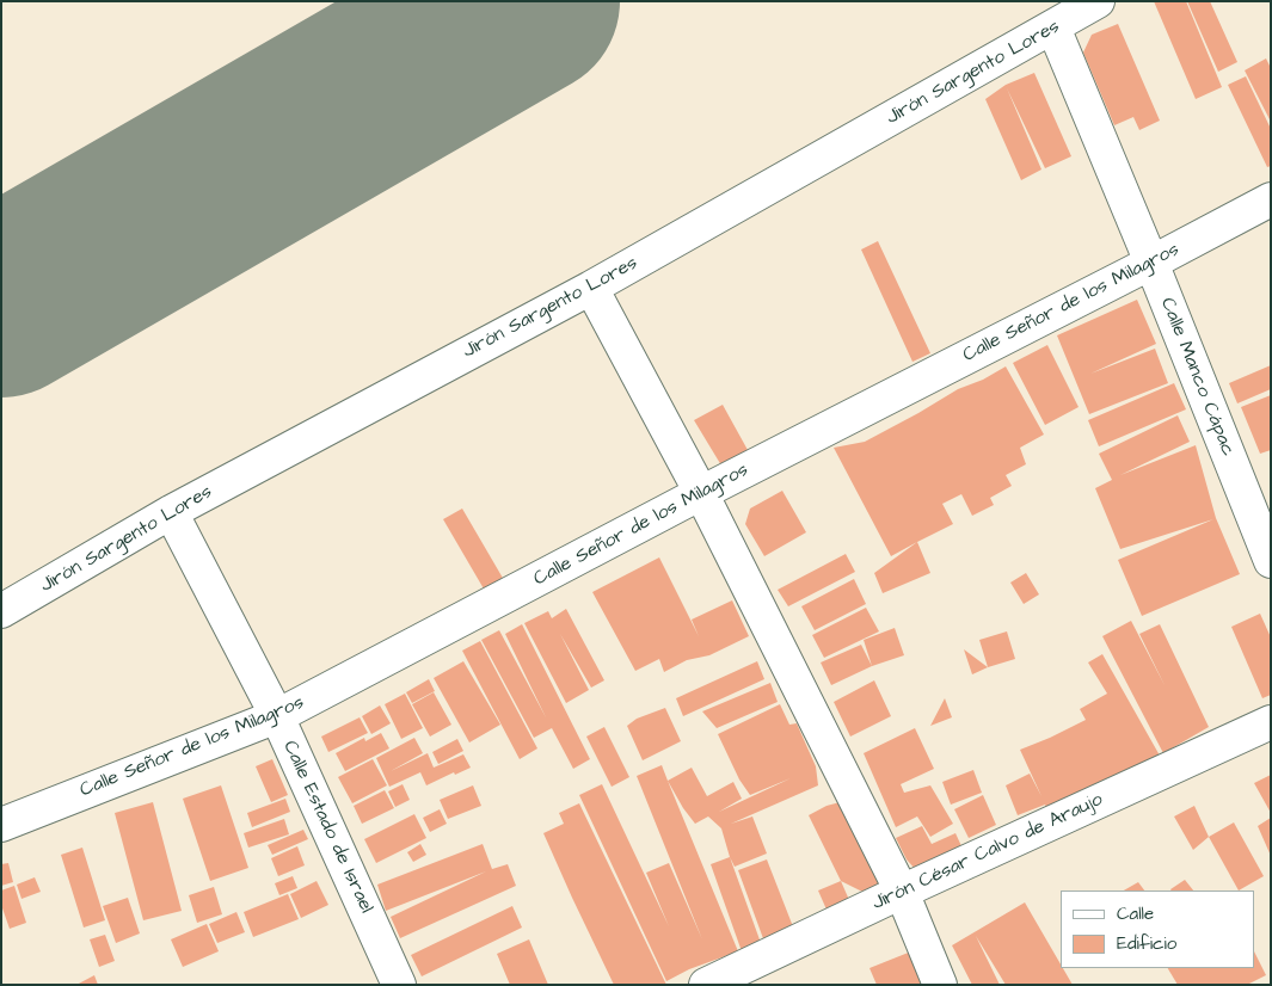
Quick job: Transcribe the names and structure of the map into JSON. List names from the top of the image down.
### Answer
{
  "streets": {
    "street": [
      "Jirón Sargento Lores",
      "Calle Señor de los Milagros",
      "Calle Manco Cápac",
      "Calle Estado de Israel",
      "Jirón César Calvo de Araujo"
    ]
  },
  "crossings": [
    ["Jirón Sargento Lores", "Calle Manco Cápac"],
    ["Jirón Sargento Lores", "Calle Estado de Israel"],
    ["Calle Señor de los Milagros", "Calle Manco Cápac"],
    ["Calle Señor de los Milagros", "Calle Estado de Israel"]
  ],
  "legend": ["Calle", "Edificio"]
}
